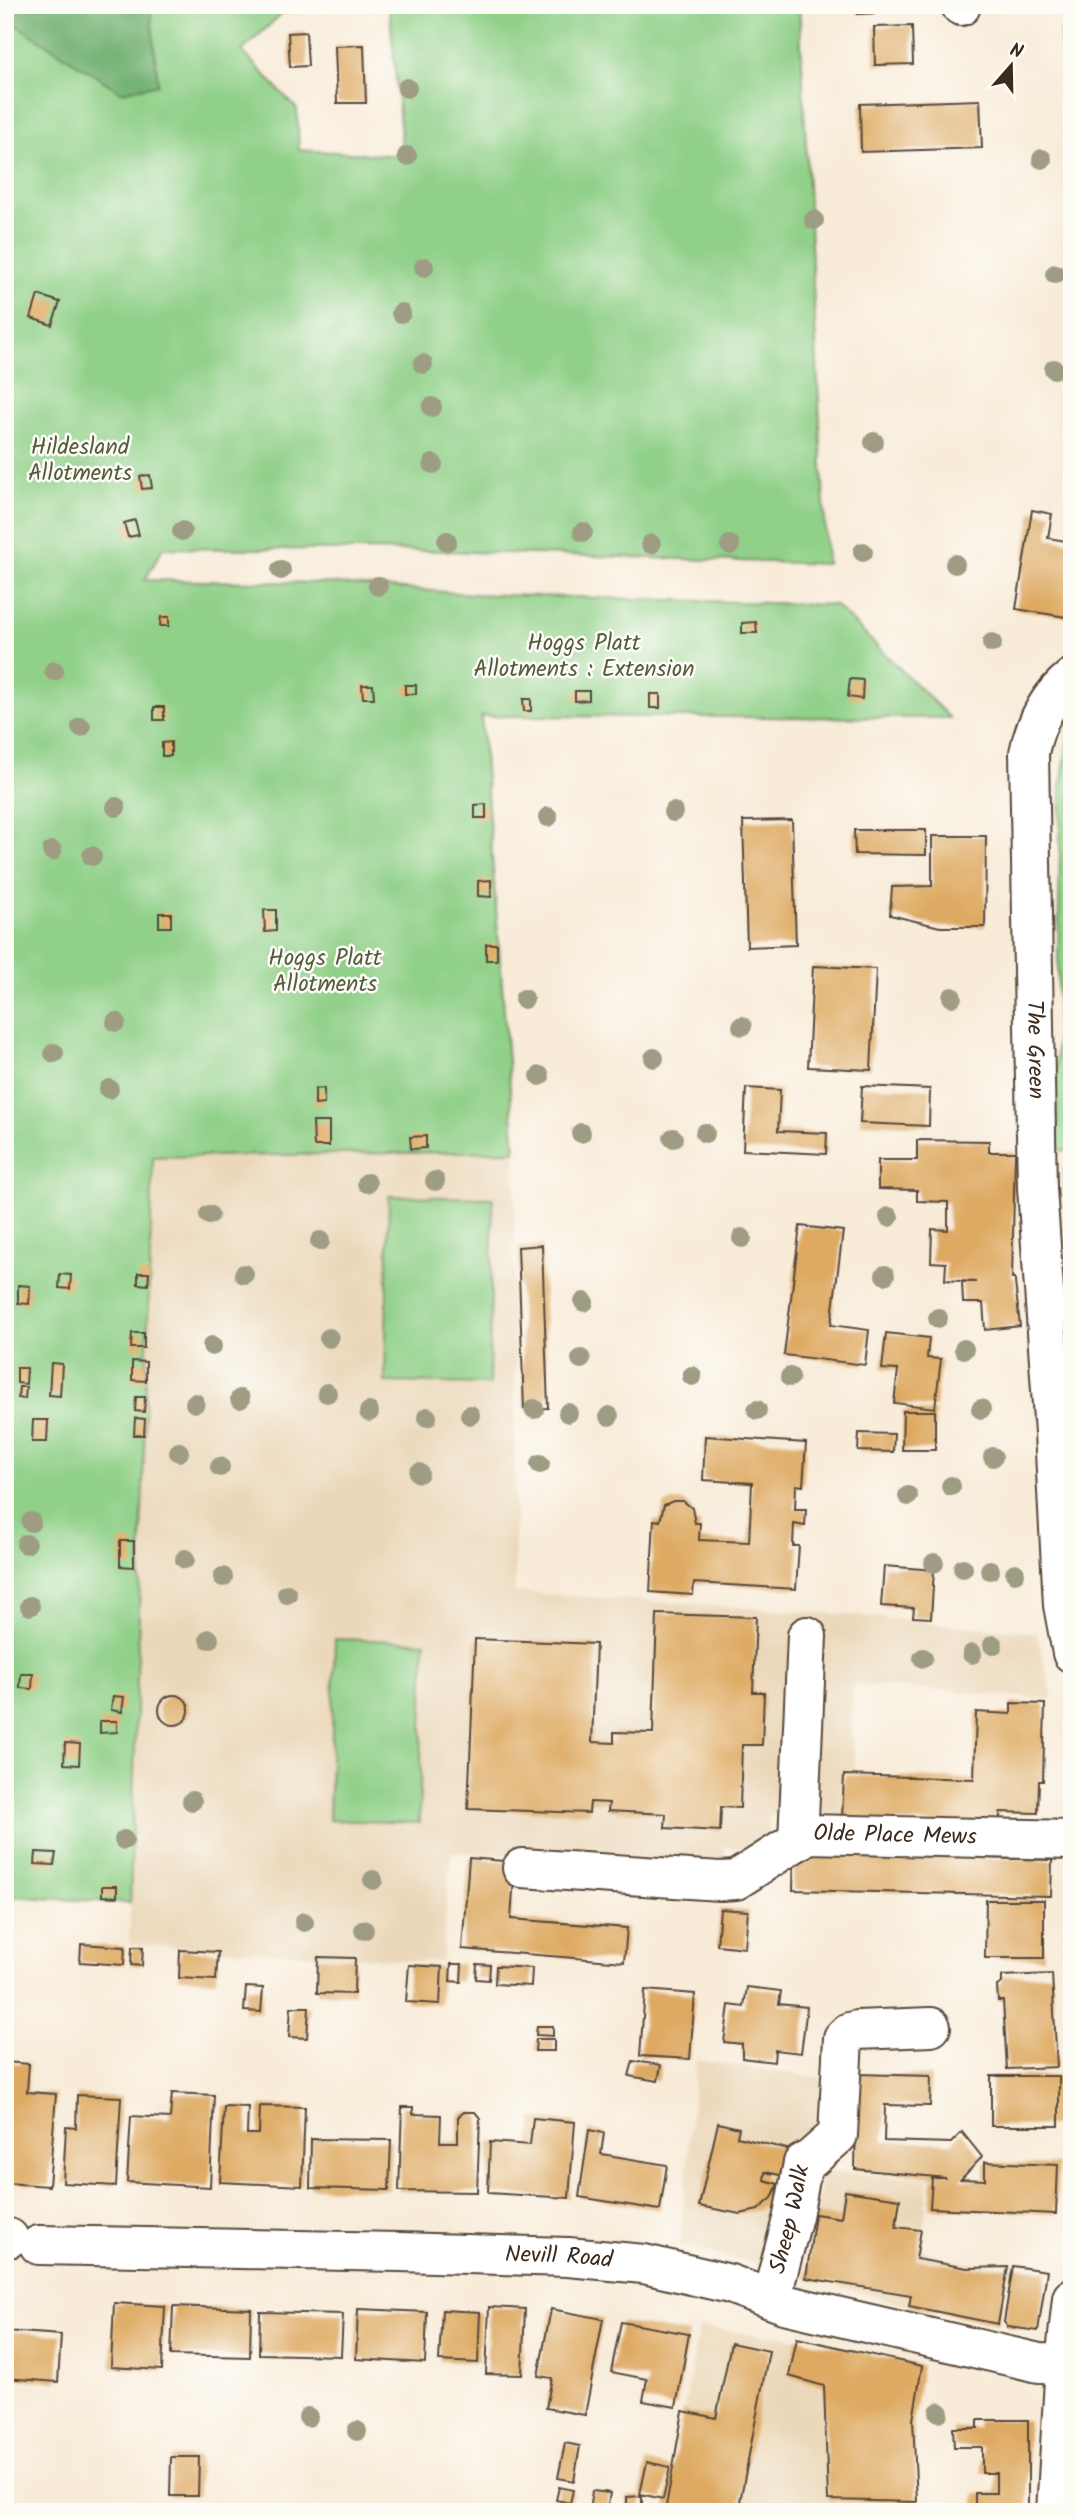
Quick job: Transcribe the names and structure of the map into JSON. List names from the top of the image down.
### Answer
{
  "streets": {
    "street": [
      "The Green",
      "Olde Place Mews",
      "Sheep Walk",
      "Nevill Road"
    ]
  },
  "crossings": [
    ["Sheep Walk", "Nevill Road"]
  ],
  "parks": ["Hildesland Allotments", "Hoggs Platt Allotments : Extension", "Hoggs Platt Allotments"],
  "north": "top"
}
